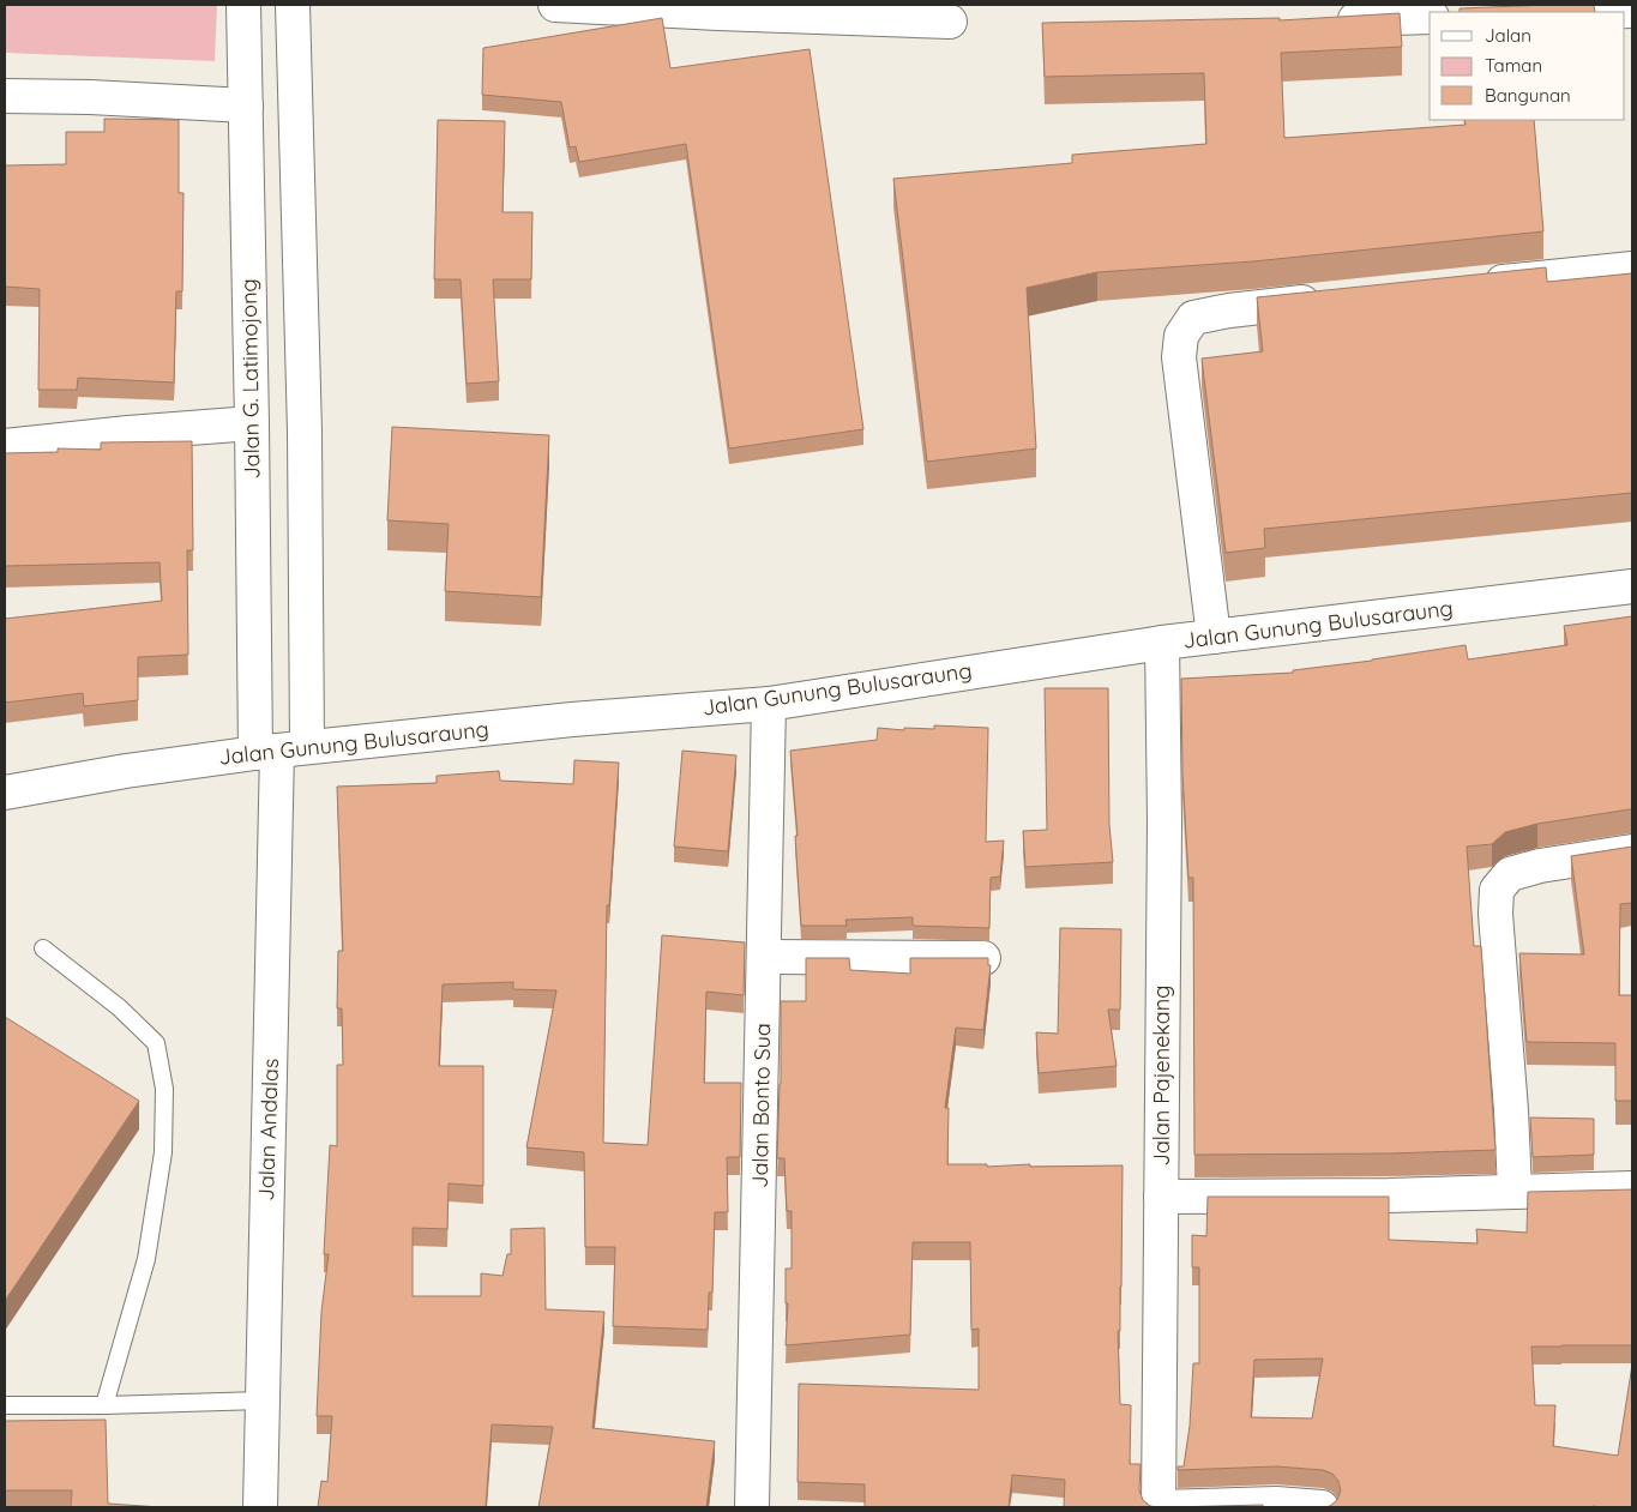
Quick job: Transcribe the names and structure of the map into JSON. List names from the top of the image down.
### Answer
{
  "streets": {
    "main road": [
      "Jalan G. Latimojong",
      "Jalan Gunung Bulusaraung",
      "Jalan Pajenekang",
      "Jalan Bonto Sua",
      "Jalan Andalas"
    ]
  },
  "crossings": [
    ["Jalan G. Latimojong", "Jalan Gunung Bulusaraung"],
    ["Jalan G. Latimojong", "Jalan Andalas"],
    ["Jalan Gunung Bulusaraung", "Jalan Pajenekang"],
    ["Jalan Gunung Bulusaraung", "Jalan Bonto Sua"],
    ["Jalan Gunung Bulusaraung", "Jalan Andalas"]
  ],
  "legend": ["Jalan", "Taman", "Bangunan"]
}
